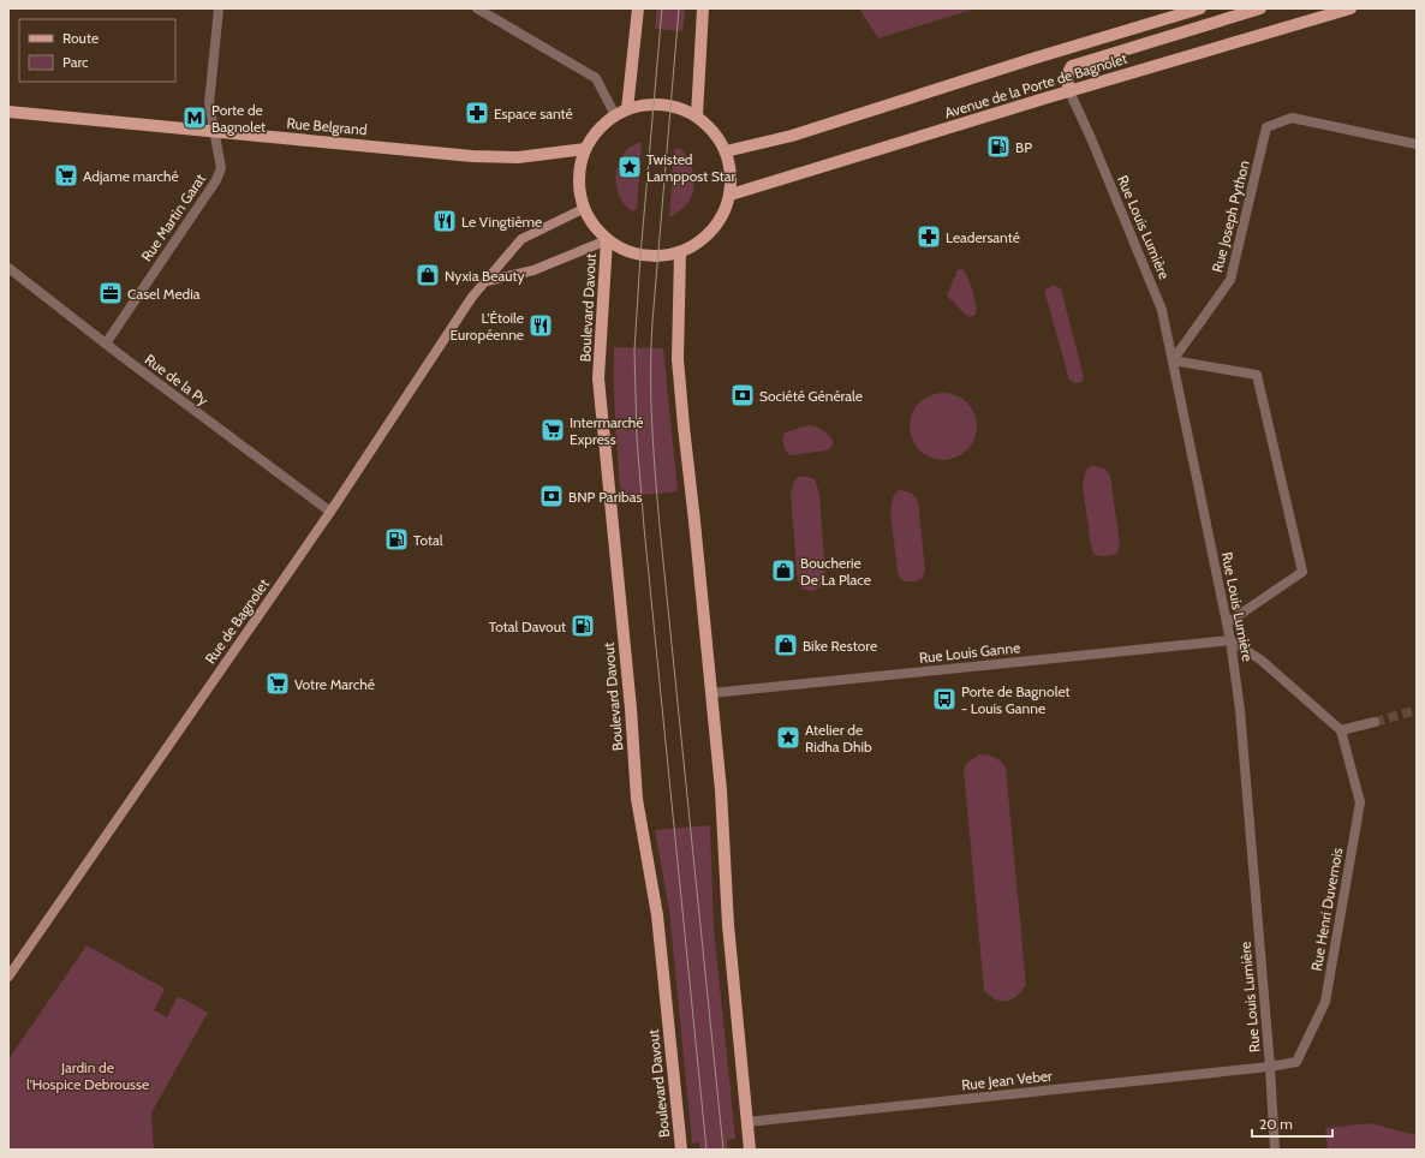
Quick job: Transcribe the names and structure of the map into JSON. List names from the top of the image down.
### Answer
{
  "streets": {
    "main road": ["Avenue de la Porte de Bagnolet", "Rue Belgrand", "Boulevard Davout"],
    "street": [
      "Rue Joseph Python",
      "Rue Martin Garat",
      "Rue Louis Lumière",
      "Rue de la Py",
      "Rue de Bagnolet",
      "Rue Louis Ganne",
      "Rue Henri Duvernois",
      "Rue Jean Veber"
    ]
  },
  "crossings": [
    ["Avenue de la Porte de Bagnolet", "Rue Belgrand"],
    ["Avenue de la Porte de Bagnolet", "Rue Louis Lumière"],
    ["Avenue de la Porte de Bagnolet", "Boulevard Davout"],
    ["Avenue de la Porte de Bagnolet", "Rue de Bagnolet"],
    ["Rue Belgrand", "Rue Martin Garat"],
    ["Rue Belgrand", "Boulevard Davout"],
    ["Rue Belgrand", "Rue de Bagnolet"],
    ["Rue Joseph Python", "Rue Louis Lumière"],
    ["Rue Martin Garat", "Rue de la Py"],
    ["Rue Louis Lumière", "Rue Louis Ganne"],
    ["Rue Louis Lumière", "Rue Henri Duvernois"],
    ["Rue Louis Lumière", "Rue Jean Veber"],
    ["Boulevard Davout", "Rue de Bagnolet"],
    ["Rue de la Py", "Rue de Bagnolet"],
    ["Rue Henri Duvernois", "Rue Jean Veber"]
  ],
  "parks": ["Jardin de l'Hospice Debrousse"],
  "places": {
    "pharmacy": ["Espace santé", "Leadersanté"],
    "metro station": ["Porte de Bagnolet"],
    "fuel station": ["BP", "Total", "Total Davout"],
    "place": ["Twisted Lamppost Star", "Atelier de Ridha Dhib"],
    "supermarket": ["Adjame marché", "Intermarché Express", "Votre Marché"],
    "restaurant": ["Le Vingtième", "L'Étoile Européenne"],
    "shop": ["Nyxia Beauty", "Boucherie De La Place", "Bike Restore"],
    "office": ["Casel Media"],
    "bank": ["Société Générale", "BNP Paribas"],
    "bus stop": ["Porte de Bagnolet - Louis Ganne"]
  },
  "legend": ["Route", "Parc"],
  "scale_bar": "20 m"
}
